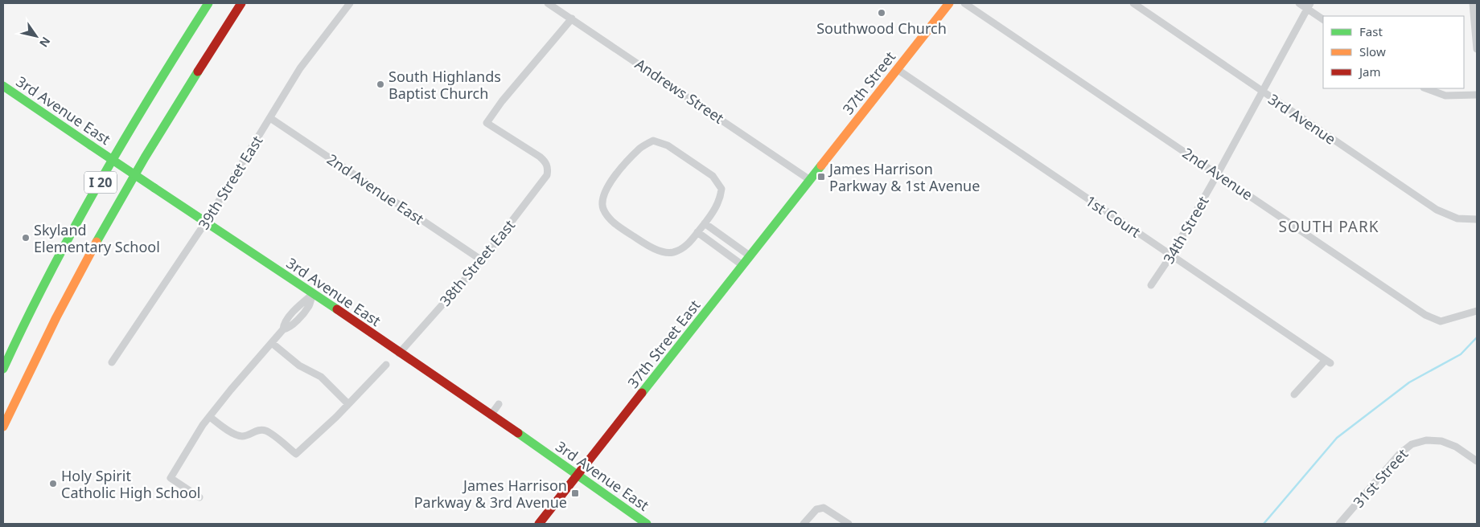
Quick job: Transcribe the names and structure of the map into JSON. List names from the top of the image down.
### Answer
{
  "streets": {
    "main road": [
      "37th Street",
      "3rd Avenue East",
      "I 20",
      "37th Street East"
    ],
    "street": [
      "Andrews Street",
      "3rd Avenue",
      "2nd Avenue",
      "39th Street East",
      "2nd Avenue East",
      "1st Court",
      "34th Street",
      "38th Street East",
      "31st Street"
    ]
  },
  "crossings": [
    ["37th Street", "Andrews Street"],
    ["37th Street", "1st Court"],
    ["37th Street", "37th Street East"],
    ["Andrews Street", "38th Street East"],
    ["Andrews Street", "37th Street East"],
    ["3rd Avenue East", "39th Street East"],
    ["3rd Avenue East", "38th Street East"],
    ["3rd Avenue East", "37th Street East"],
    ["3rd Avenue", "34th Street"],
    ["2nd Avenue", "34th Street"],
    ["39th Street East", "2nd Avenue East"],
    ["2nd Avenue East", "38th Street East"],
    ["1st Court", "34th Street"]
  ],
  "districts": ["SOUTH PARK"],
  "places": {
    "other": [
      "Southwood Church",
      "South Highlands Baptist Church",
      "Skyland Elementary School",
      "Holy Spirit Catholic High School"
    ],
    "transit": ["James Harrison Parkway & 1st Avenue", "James Harrison Parkway & 3rd Avenue"]
  },
  "legend": ["Fast", "Slow", "Jam"],
  "north": "bottom right"
}
